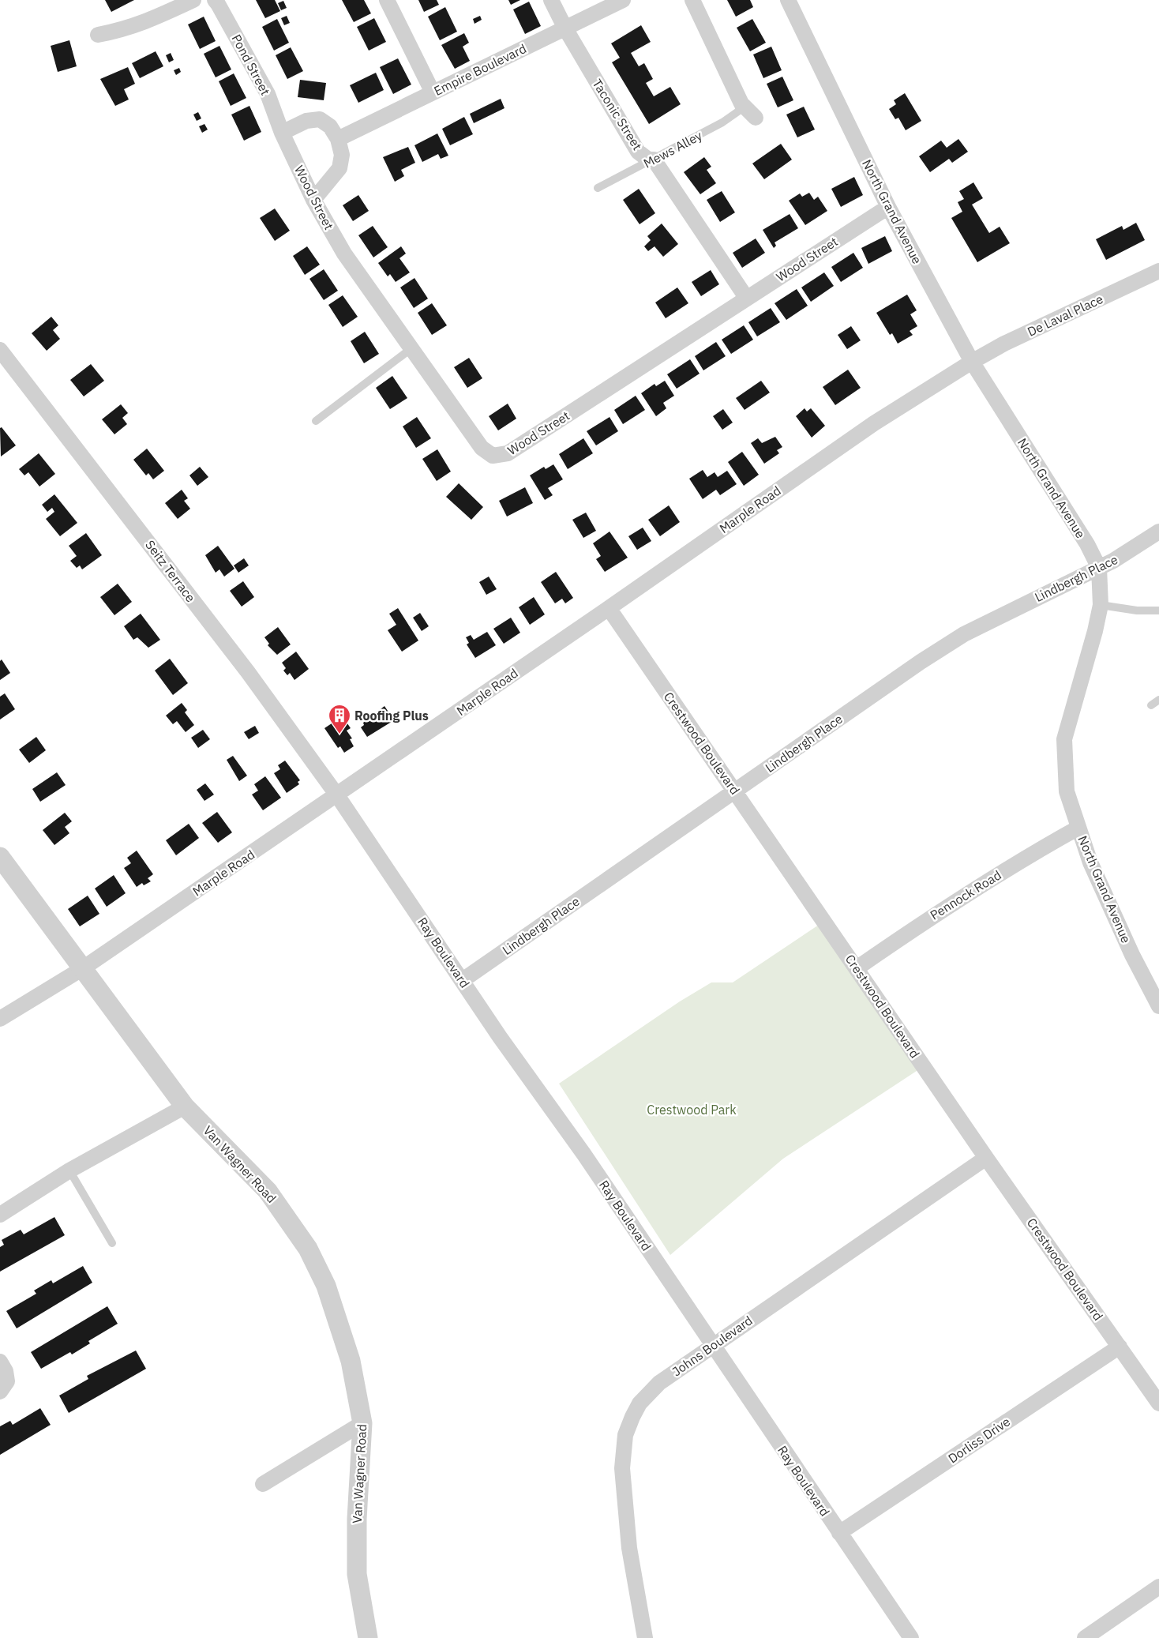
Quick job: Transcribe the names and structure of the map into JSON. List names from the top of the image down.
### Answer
{
  "streets": {
    "street": [
      "Pond Street",
      "Empire Boulevard",
      "Taconic Street",
      "Wood Street",
      "North Grand Avenue",
      "De Laval Place",
      "Marple Road",
      "Seitz Terrace",
      "Lindbergh Place",
      "Crestwood Boulevard",
      "Pennock Road",
      "Ray Boulevard",
      "Van Wagner Road",
      "Johns Boulevard",
      "Dorliss Drive"
    ],
    "lane": ["Mews Alley"]
  },
  "crossings": [
    ["Pond Street", "Wood Street"],
    ["Empire Boulevard", "Taconic Street"],
    ["Taconic Street", "Mews Alley"],
    ["Taconic Street", "Wood Street"],
    ["Wood Street", "North Grand Avenue"],
    ["North Grand Avenue", "De Laval Place"],
    ["North Grand Avenue", "Marple Road"],
    ["North Grand Avenue", "Lindbergh Place"],
    ["North Grand Avenue", "Pennock Road"],
    ["De Laval Place", "Marple Road"],
    ["Marple Road", "Seitz Terrace"],
    ["Marple Road", "Crestwood Boulevard"],
    ["Marple Road", "Ray Boulevard"],
    ["Marple Road", "Van Wagner Road"],
    ["Seitz Terrace", "Ray Boulevard"],
    ["Lindbergh Place", "Crestwood Boulevard"],
    ["Lindbergh Place", "Ray Boulevard"],
    ["Crestwood Boulevard", "Pennock Road"],
    ["Crestwood Boulevard", "Johns Boulevard"],
    ["Crestwood Boulevard", "Dorliss Drive"],
    ["Ray Boulevard", "Johns Boulevard"],
    ["Ray Boulevard", "Dorliss Drive"]
  ],
  "parks": ["Crestwood Park"],
  "places": {
    "building": ["Roofing Plus"]
  }
}
